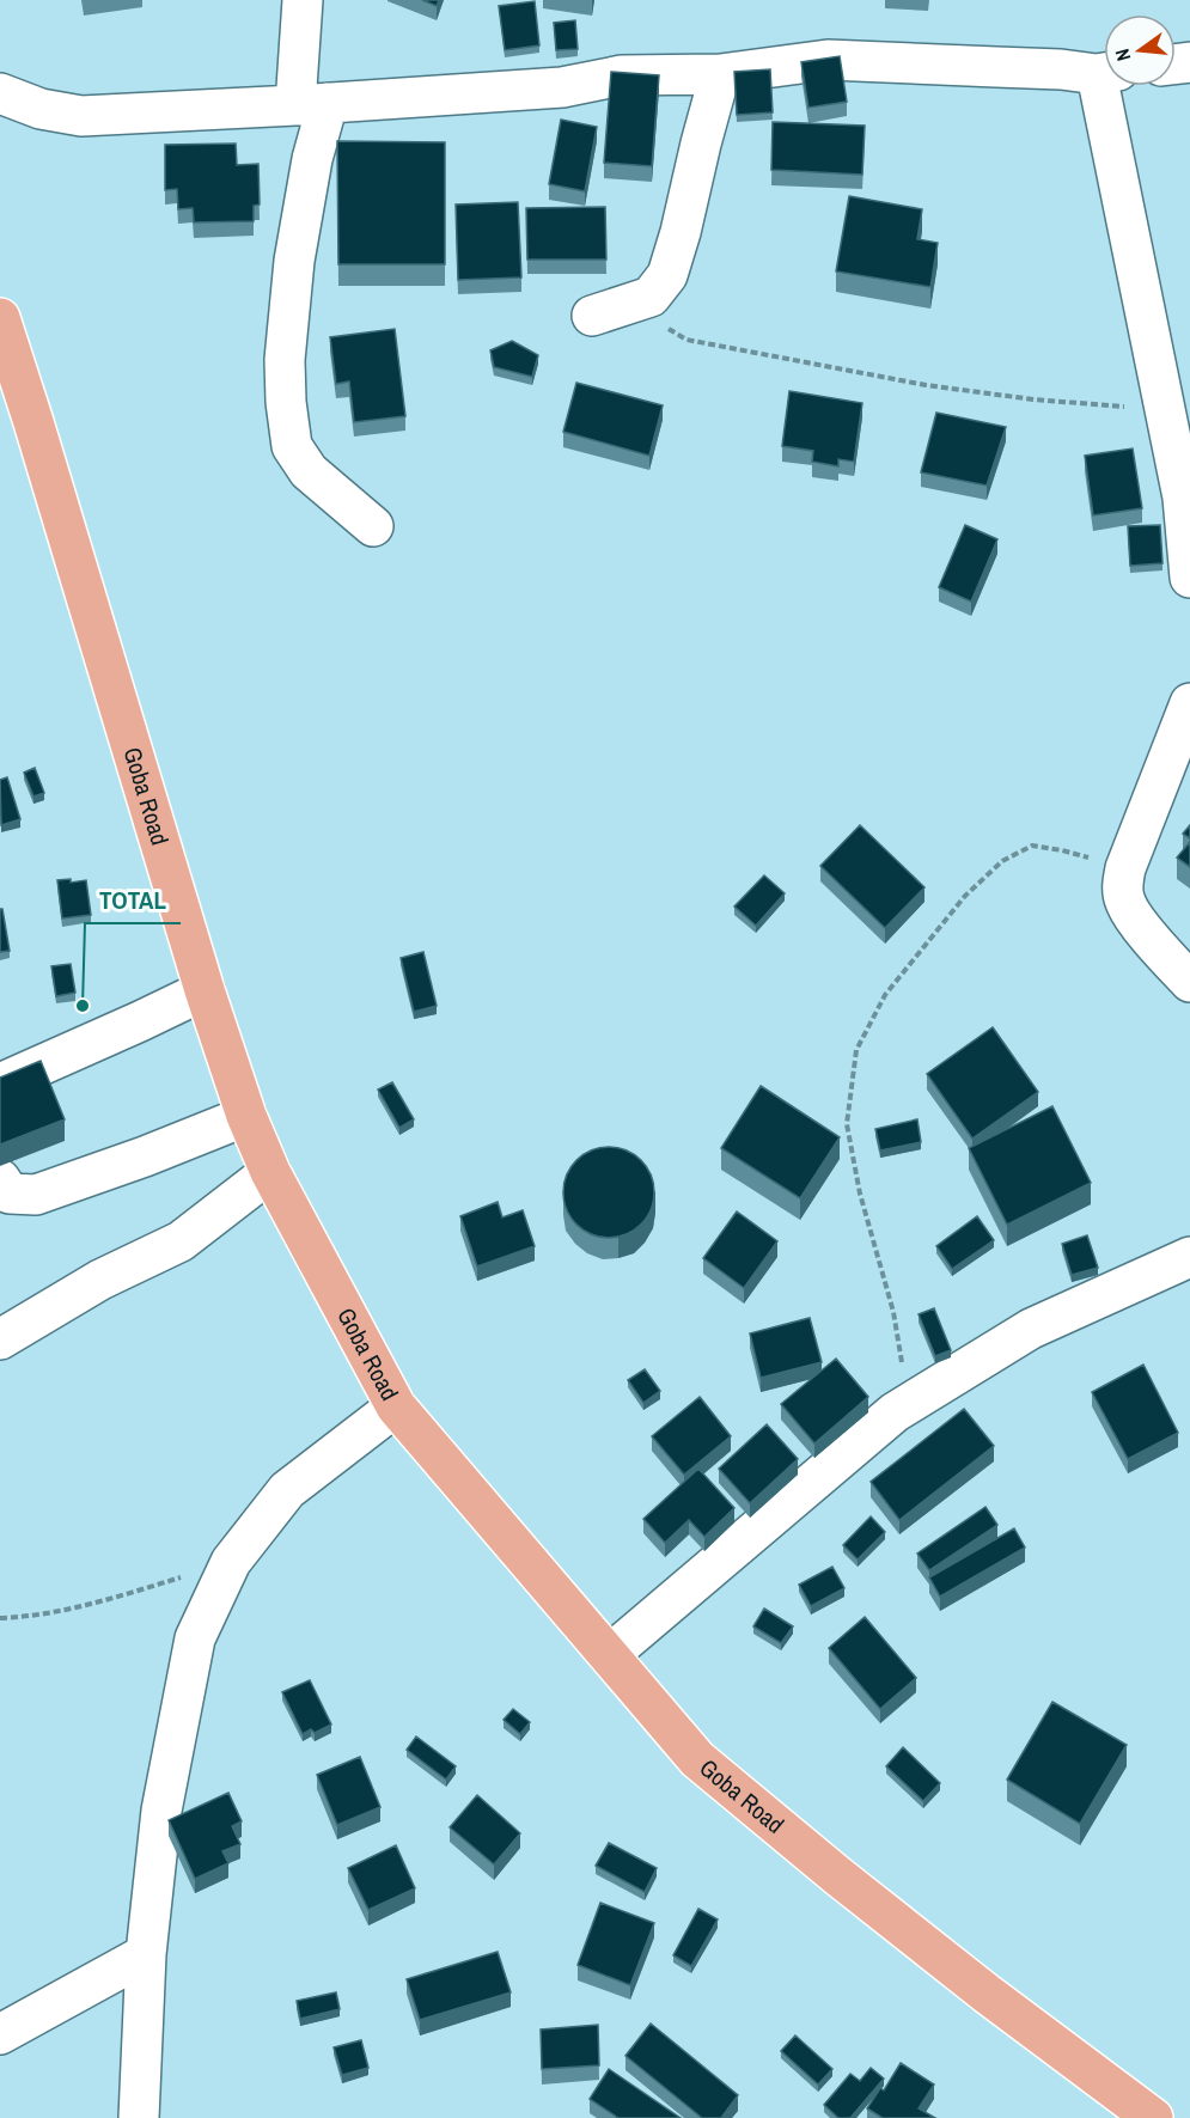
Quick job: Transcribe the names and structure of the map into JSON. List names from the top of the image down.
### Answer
{
  "streets": {
    "main road": ["Goba Road"]
  },
  "places": ["TOTAL"],
  "north": "left"
}
